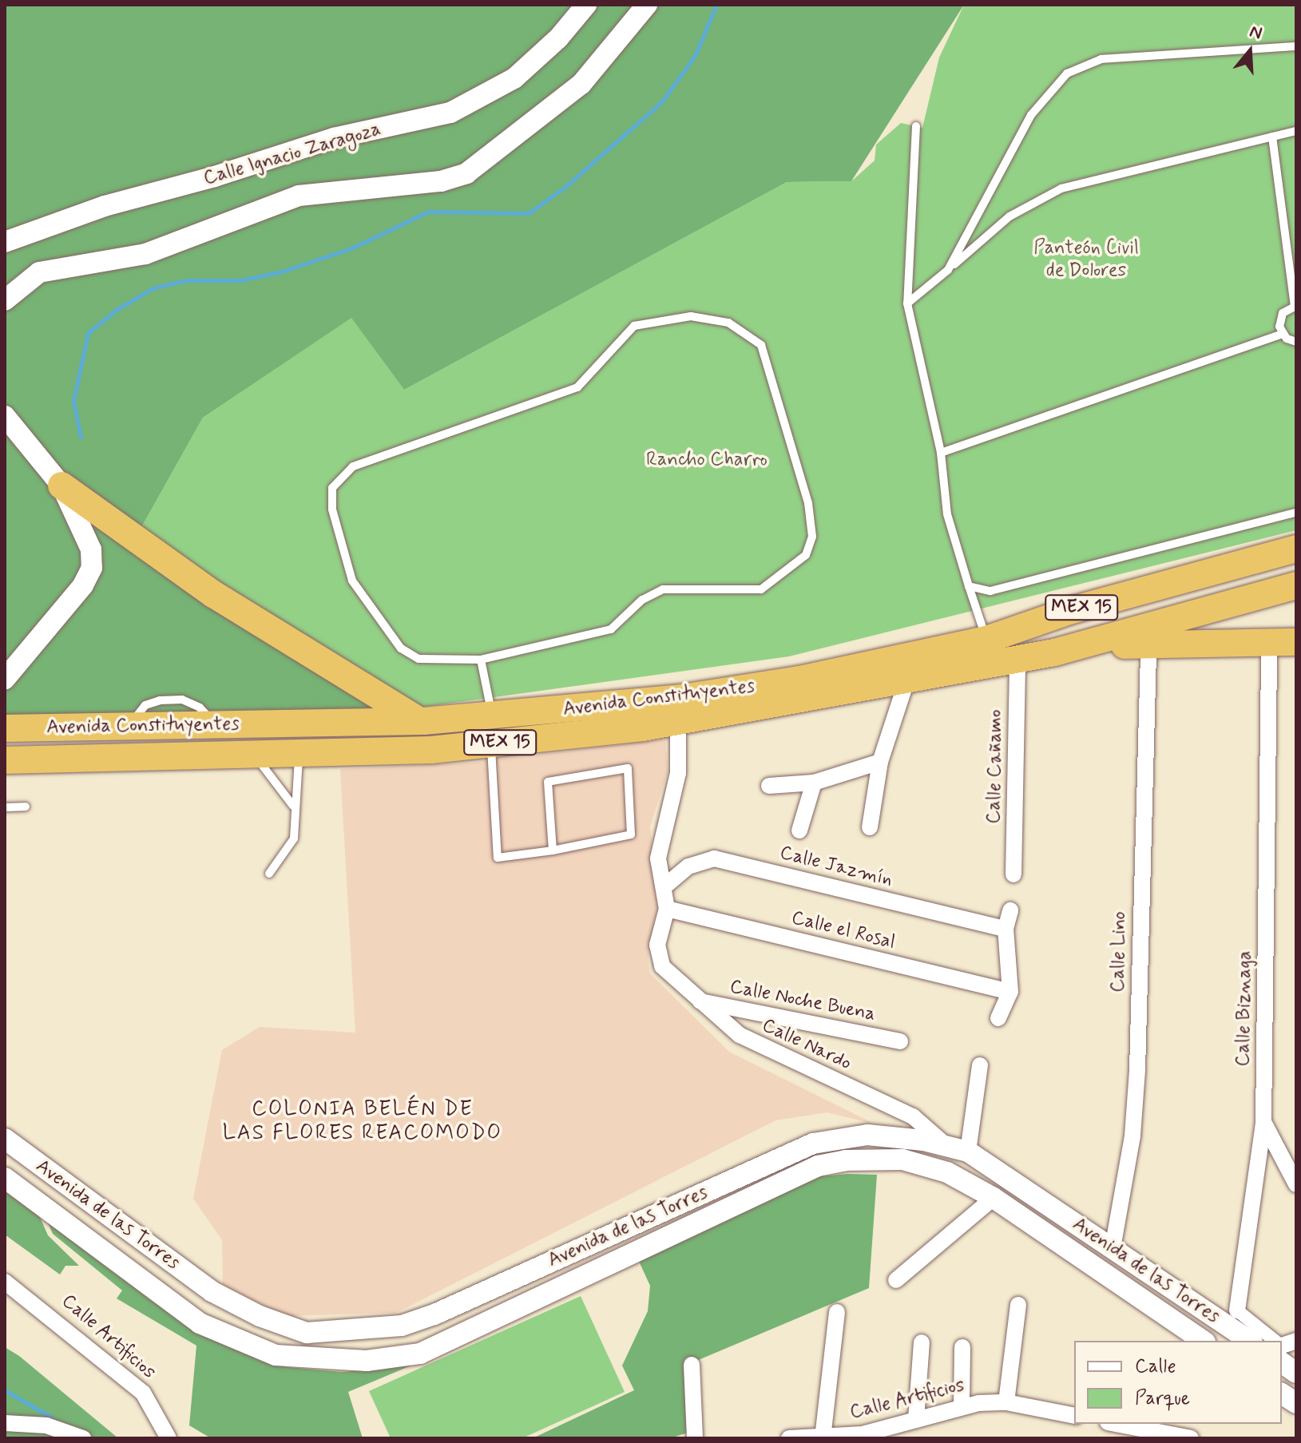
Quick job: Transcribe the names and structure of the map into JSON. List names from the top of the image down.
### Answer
{
  "streets": {
    "highway": ["MEX 15", "Avenida Constituyentes"],
    "street": [
      "Calle Ignacio Zaragoza",
      "Calle Cañamo",
      "Calle Jazmín",
      "Calle el Rosal",
      "Calle Lino",
      "Calle Noche Buena",
      "Calle Biznaga",
      "Calle Nardo",
      "Avenida de las Torres",
      "Calle Artificios"
    ]
  },
  "crossings": [
    ["Avenida Constituyentes", "Calle Cañamo"],
    ["Calle el Rosal", "Calle Nardo"],
    ["Calle Lino", "Avenida de las Torres"],
    ["Calle Noche Buena", "Calle Nardo"],
    ["Calle Nardo", "Avenida de las Torres"]
  ],
  "districts": ["COLONIA BELÉN DE LAS FLORES REACOMODO"],
  "parks": ["Panteón Civil de Dolores", "Rancho Charro"],
  "legend": ["Calle", "Parque"],
  "north": "top"
}
